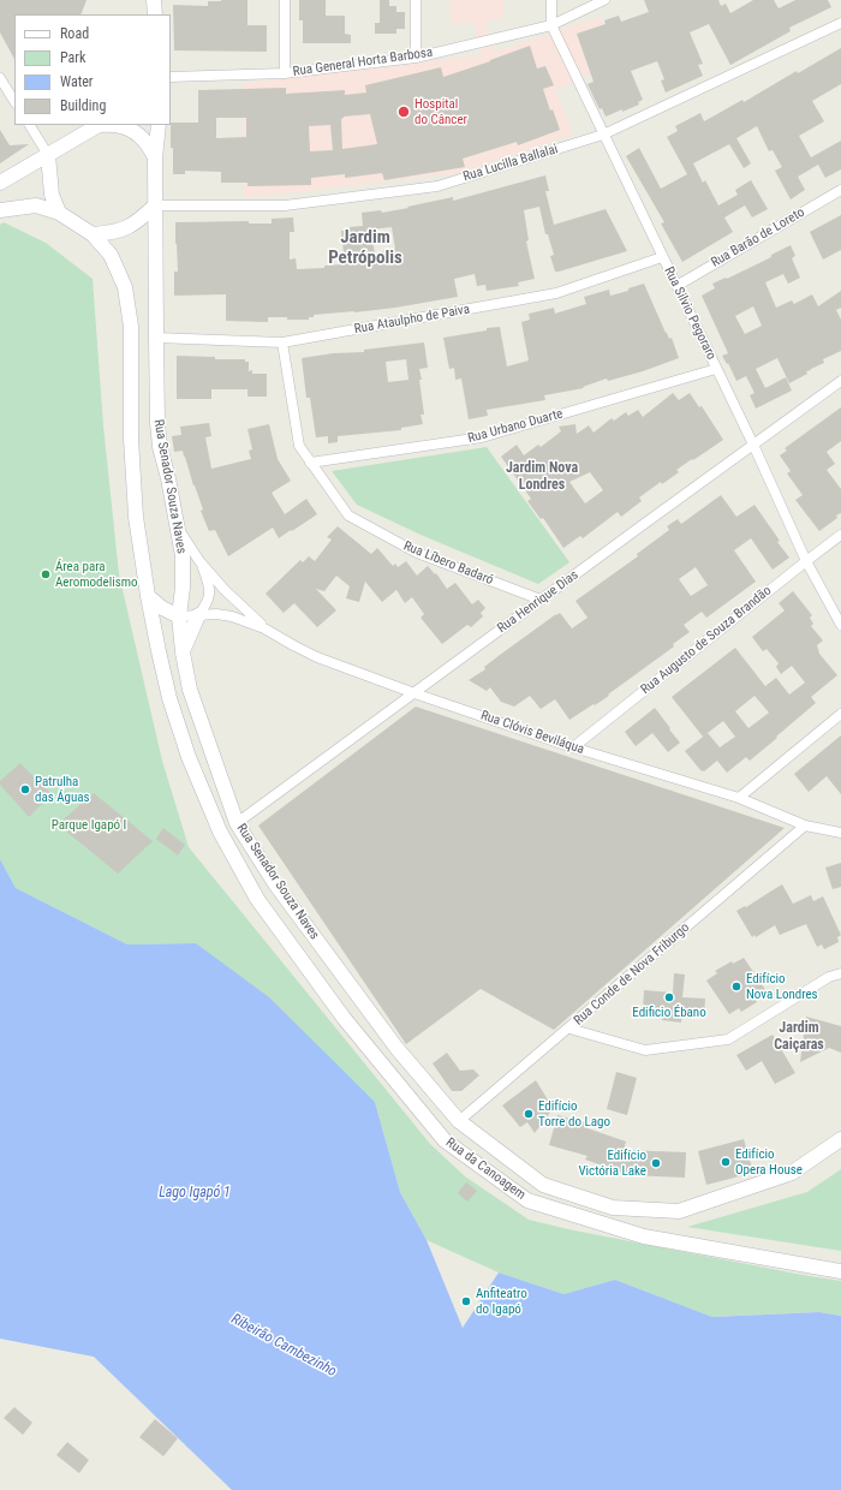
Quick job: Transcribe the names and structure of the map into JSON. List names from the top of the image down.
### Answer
{
  "streets": {
    "main road": ["Rua Senador Souza Naves", "Rua da Canoagem"],
    "street": [
      "Rua General Horta Barbosa",
      "Rua Lucilla Ballalai",
      "Rua Barão de Loreto",
      "Rua Silvio Pegoraro",
      "Rua Ataulpho de Paiva",
      "Rua Urbano Duarte",
      "Rua Líbero Badaró",
      "Rua Henrique Dias",
      "Rua Augusto de Souza Brandão",
      "Rua Clóvis Beviláqua",
      "Rua Conde de Nova Friburgo"
    ]
  },
  "crossings": [
    ["Rua General Horta Barbosa", "Rua Silvio Pegoraro"],
    ["Rua Lucilla Ballalai", "Rua Silvio Pegoraro"],
    ["Rua Lucilla Ballalai", "Rua Senador Souza Naves"],
    ["Rua Barão de Loreto", "Rua Silvio Pegoraro"],
    ["Rua Silvio Pegoraro", "Rua Ataulpho de Paiva"],
    ["Rua Silvio Pegoraro", "Rua Urbano Duarte"],
    ["Rua Silvio Pegoraro", "Rua Henrique Dias"],
    ["Rua Silvio Pegoraro", "Rua Augusto de Souza Brandão"],
    ["Rua Ataulpho de Paiva", "Rua Senador Souza Naves"],
    ["Rua Ataulpho de Paiva", "Rua Líbero Badaró"],
    ["Rua Urbano Duarte", "Rua Líbero Badaró"],
    ["Rua Senador Souza Naves", "Rua Henrique Dias"],
    ["Rua Senador Souza Naves", "Rua Clóvis Beviláqua"],
    ["Rua Senador Souza Naves", "Rua Conde de Nova Friburgo"],
    ["Rua Líbero Badaró", "Rua Henrique Dias"],
    ["Rua Henrique Dias", "Rua Clóvis Beviláqua"],
    ["Rua Augusto de Souza Brandão", "Rua Clóvis Beviláqua"],
    ["Rua Clóvis Beviláqua", "Rua Conde de Nova Friburgo"]
  ],
  "districts": ["Jardim Petrópolis", "Jardim Nova Londres", "Jardim Caiçaras"],
  "water": ["Lago Igapó 1", "Ribeirão Cambezinho"],
  "parks": ["Parque Igapó I"],
  "places": [
    "Hospital do Câncer",
    "Área para Aeromodelismo",
    "Patrulha das Águas",
    "Edifício Nova Londres",
    "Edificio Ébano",
    "Edifício Torre do Lago",
    "Edifício Opera House",
    "Edifício Victória Lake",
    "Anfiteatro do Igapó"
  ],
  "legend": [
    "Road",
    "Park",
    "Water",
    "Building"
  ]
}
